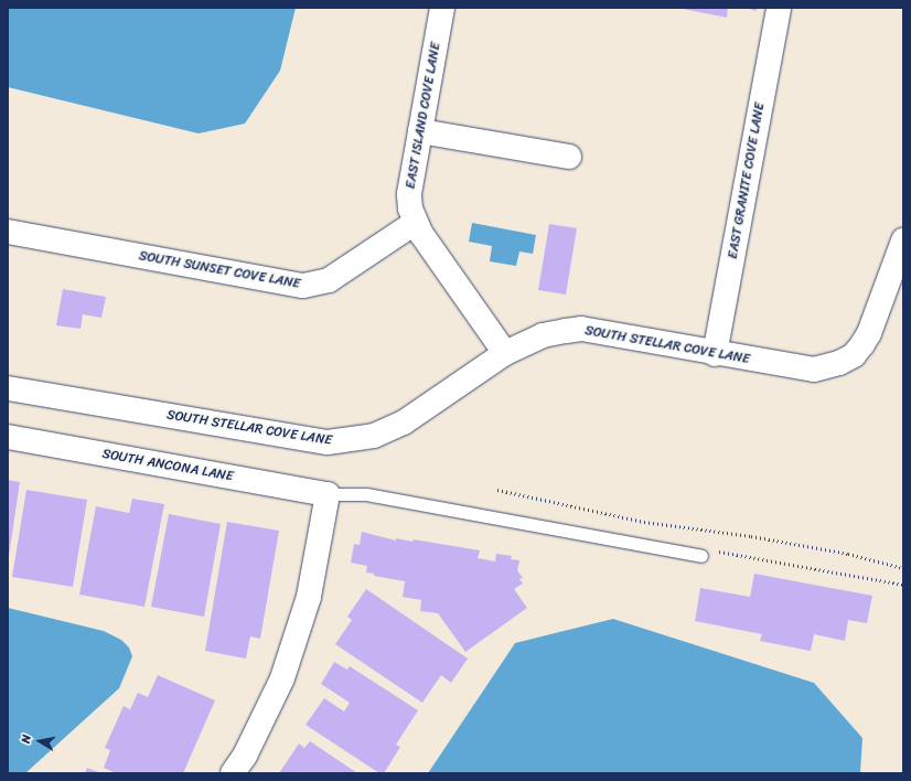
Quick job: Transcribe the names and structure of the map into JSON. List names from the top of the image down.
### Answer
{
  "streets": {
    "street": [
      "EAST ISLAND COVE LANE",
      "EAST GRANITE COVE LANE",
      "SOUTH SUNSET COVE LANE",
      "SOUTH STELLAR COVE LANE",
      "SOUTH ANCONA LANE"
    ]
  },
  "crossings": [
    ["EAST ISLAND COVE LANE", "SOUTH SUNSET COVE LANE"],
    ["EAST ISLAND COVE LANE", "SOUTH STELLAR COVE LANE"],
    ["EAST GRANITE COVE LANE", "SOUTH STELLAR COVE LANE"]
  ],
  "north": "left"
}
